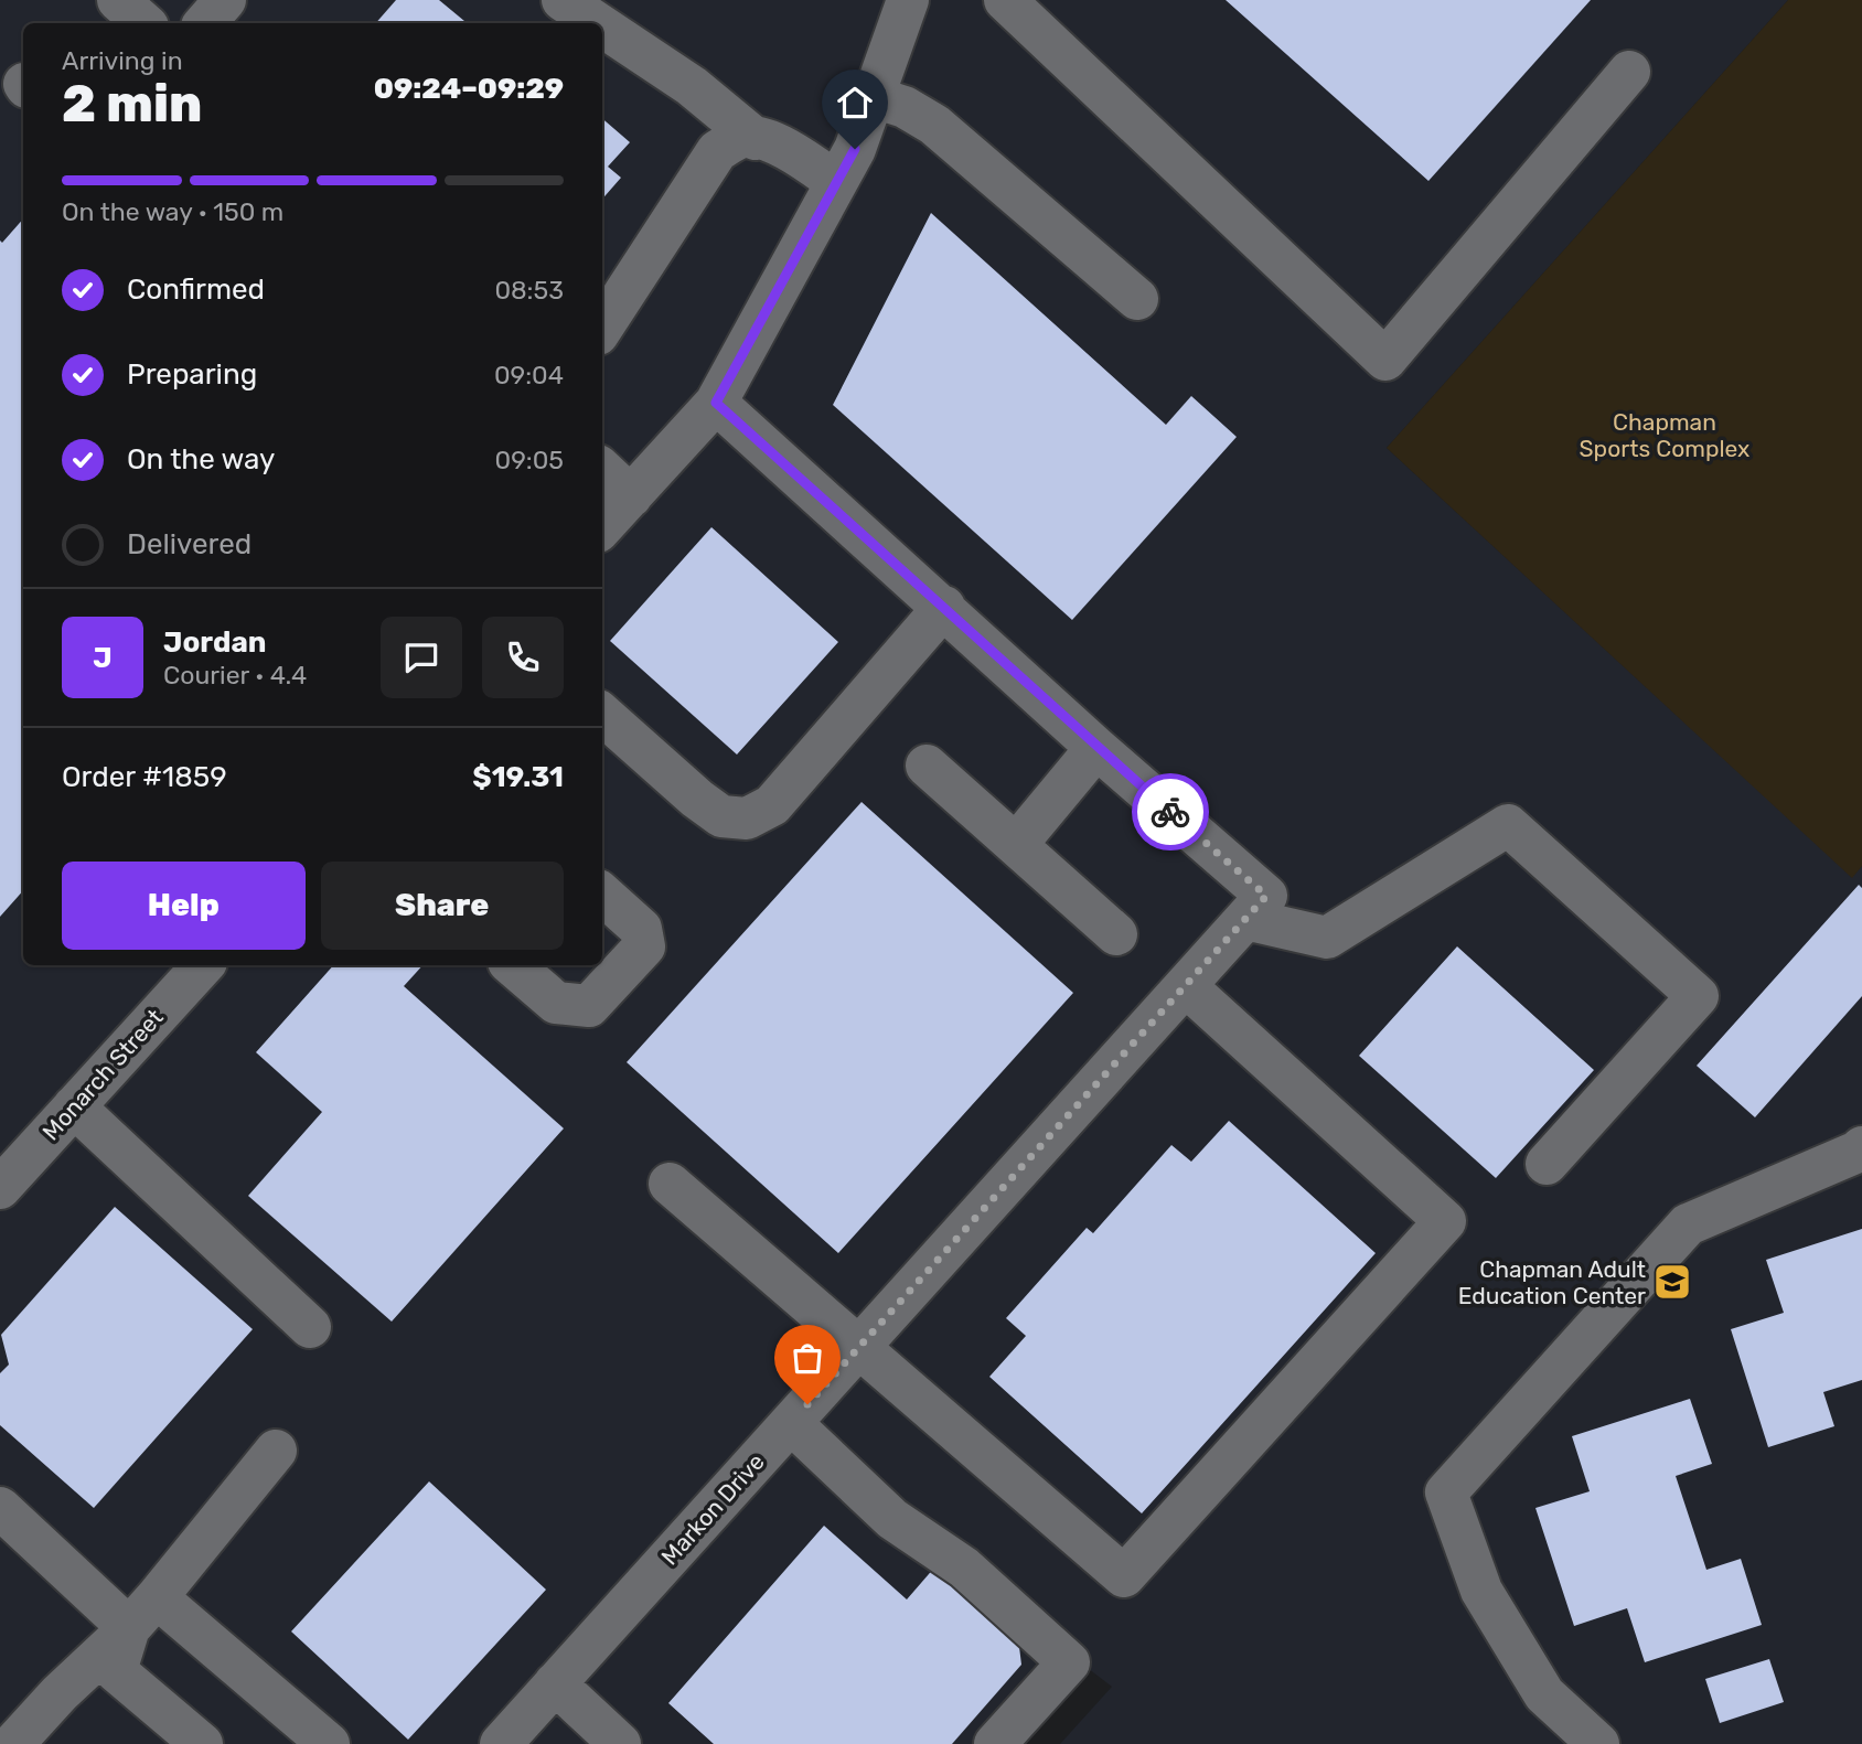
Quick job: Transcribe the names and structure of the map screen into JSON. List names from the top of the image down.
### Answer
{
  "streets": {
    "street": ["Monarch Street", "Markon Drive"]
  },
  "parks": ["Chapman Sports Complex"],
  "places": {
    "school or university": ["Chapman Adult Education Center"]
  },
  "page": {
    "heading": ["2 min", "Arriving in", "09:24–09:29"],
    "panel": [
      "Jordan",
      "Courier · 4.4",
      "Order #1859",
      "$19.31"
    ],
    "bar": "On the way · 150 m",
    "list": [
      ["Confirmed", "08:53"],
      ["Preparing", "09:04"],
      ["On the way", "09:05"],
      "Delivered"
    ],
    "round": "J",
    "buttons": ["Help", "Share"]
  }
}
